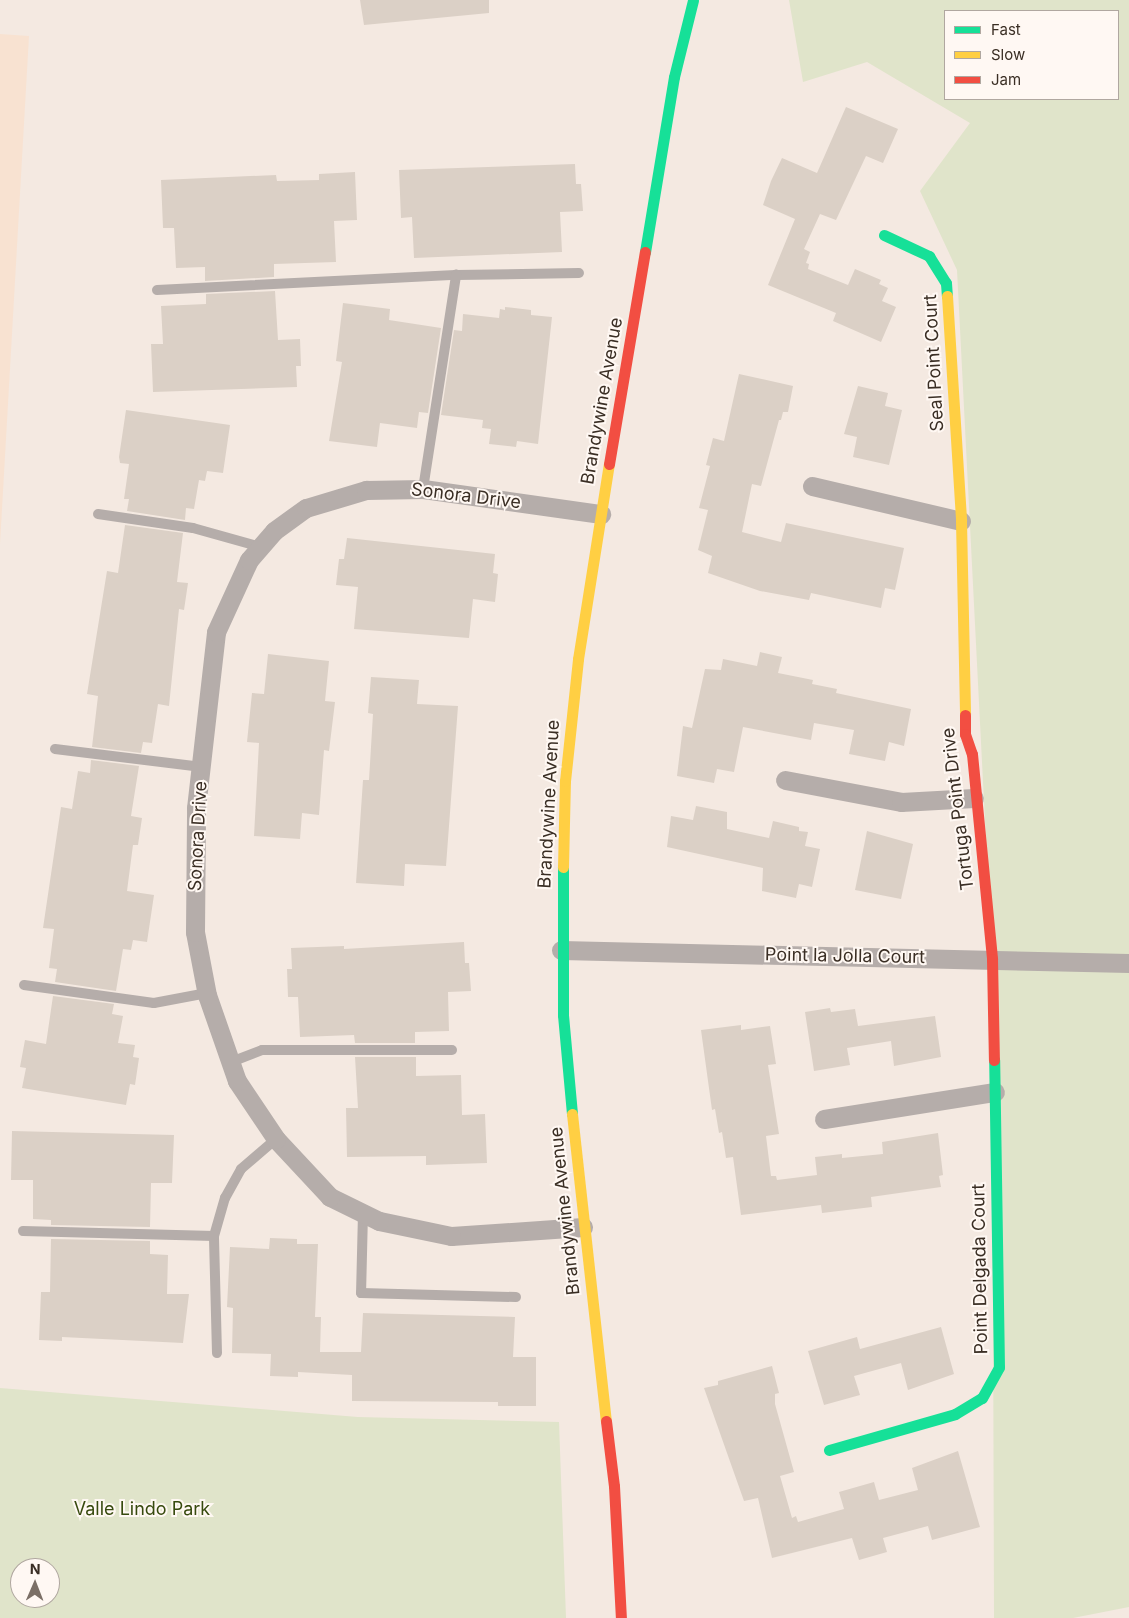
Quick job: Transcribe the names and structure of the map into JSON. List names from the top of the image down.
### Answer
{
  "streets": {
    "street": [
      "Seal Point Court",
      "Brandywine Avenue",
      "Sonora Drive",
      "Tortuga Point Drive",
      "Point la Jolla Court",
      "Point Delgada Court"
    ]
  },
  "crossings": [
    ["Seal Point Court", "Tortuga Point Drive"],
    ["Brandywine Avenue", "Sonora Drive"],
    ["Brandywine Avenue", "Point la Jolla Court"],
    ["Tortuga Point Drive", "Point la Jolla Court"],
    ["Tortuga Point Drive", "Point Delgada Court"]
  ],
  "parks": ["Valle Lindo Park"],
  "legend": ["Fast", "Slow", "Jam"],
  "north": "top"
}
